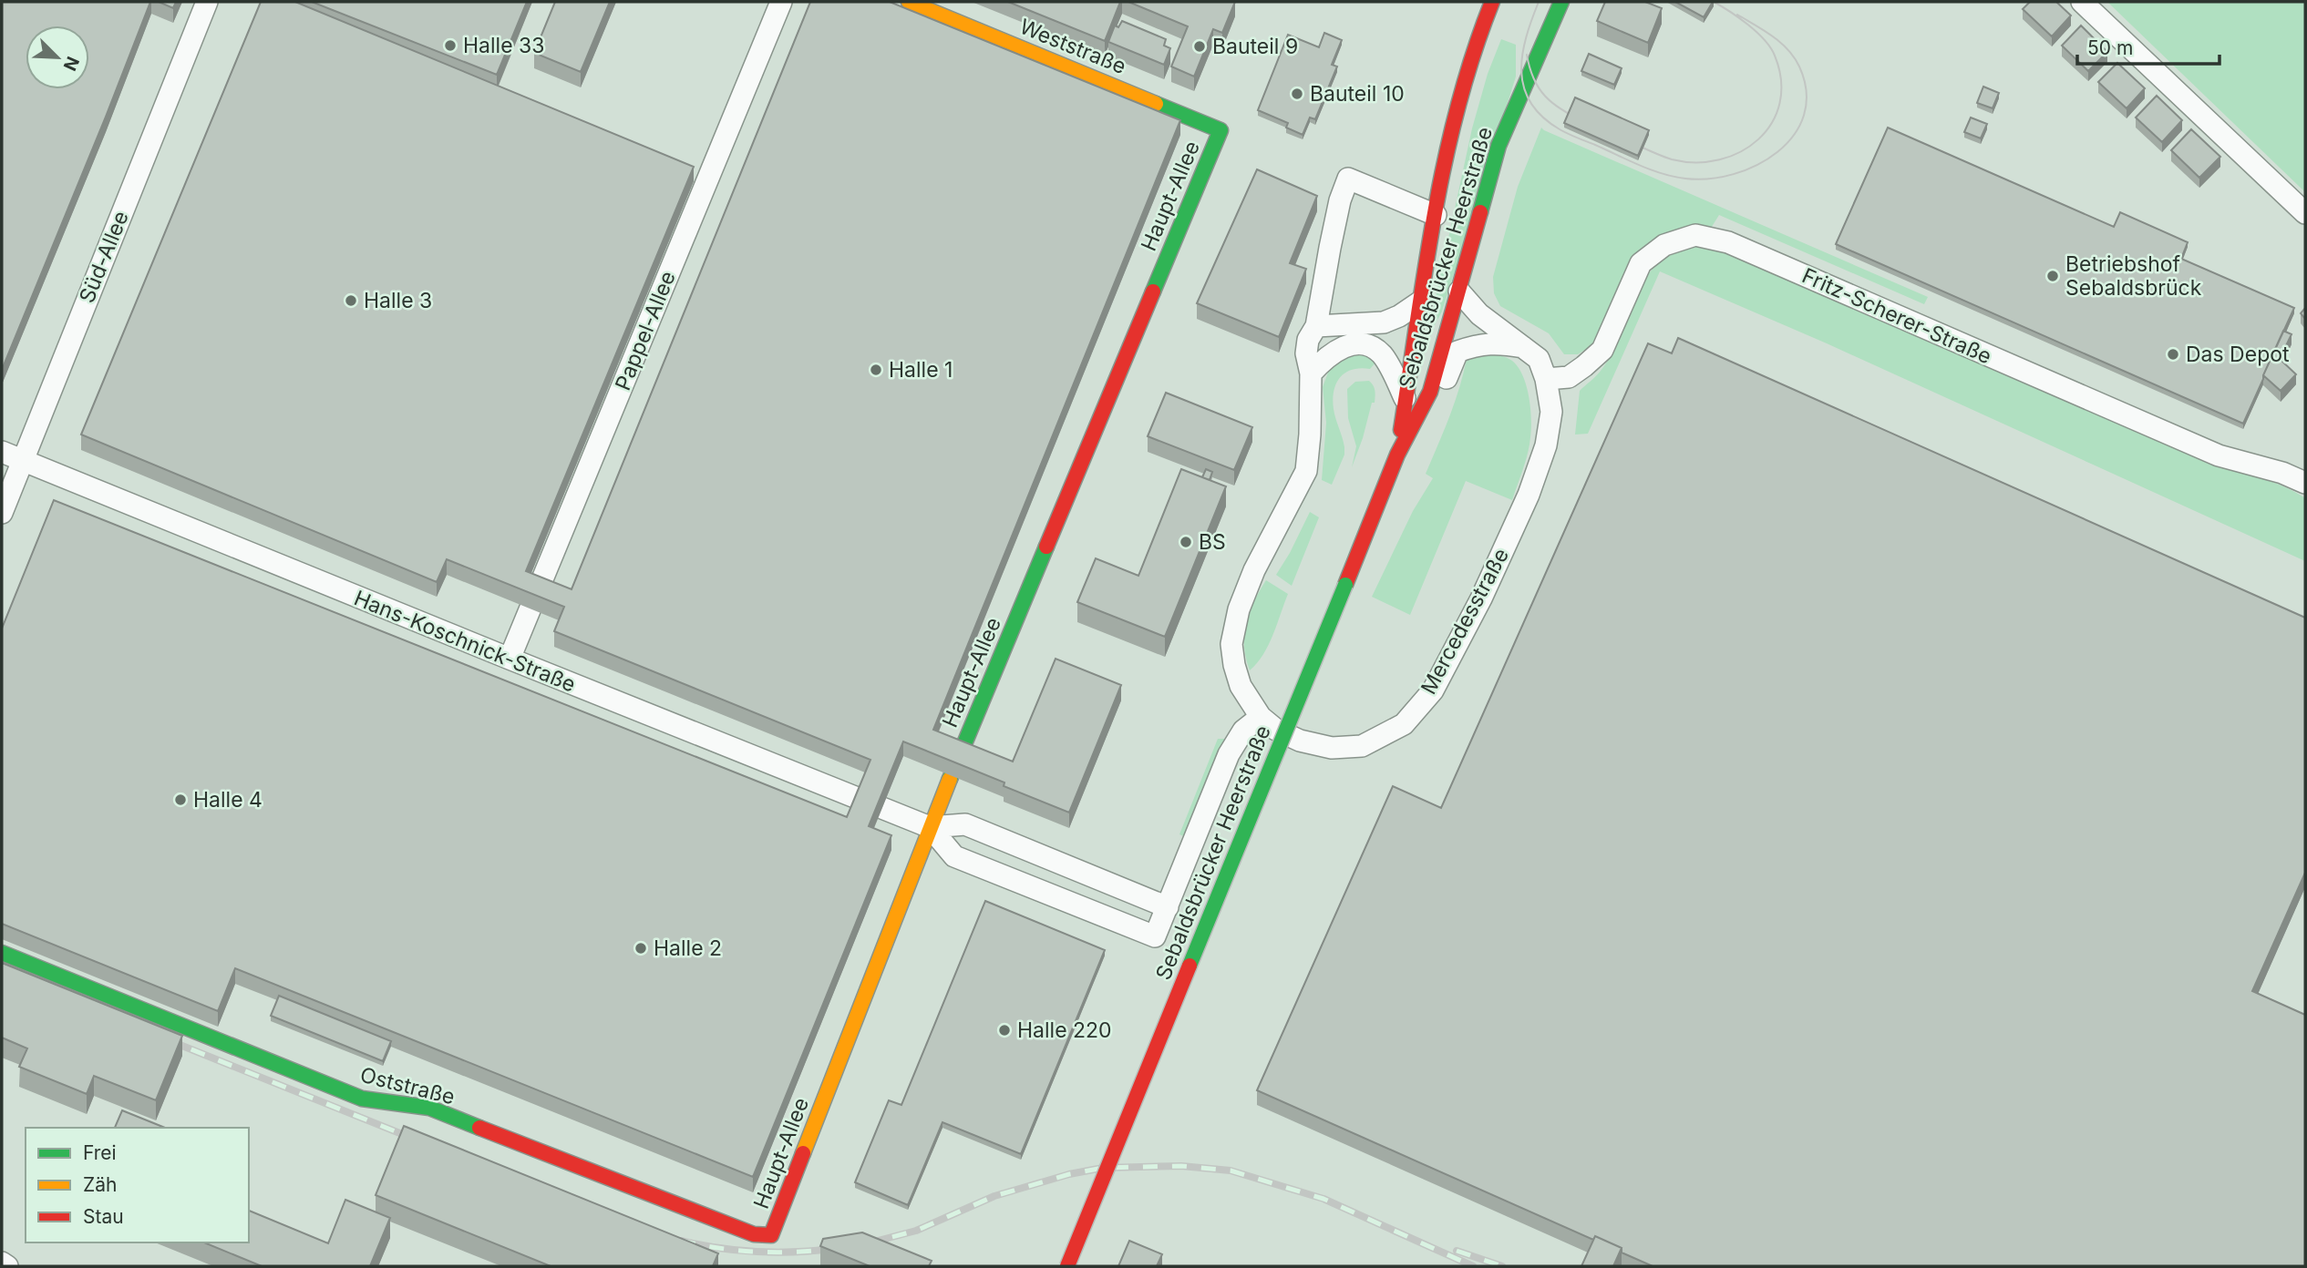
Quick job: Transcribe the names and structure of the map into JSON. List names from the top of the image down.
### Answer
{
  "streets": {
    "street": [
      "Weststraße",
      "Haupt-Allee",
      "Süd-Allee",
      "Sebaldsbrücker Heerstraße",
      "Fritz-Scherer-Straße",
      "Pappel-Allee",
      "Mercedesstraße",
      "Hans-Koschnick-Straße",
      "Oststraße"
    ]
  },
  "crossings": [
    ["Weststraße", "Haupt-Allee"],
    ["Haupt-Allee", "Hans-Koschnick-Straße"],
    ["Haupt-Allee", "Oststraße"],
    ["Süd-Allee", "Hans-Koschnick-Straße"],
    ["Sebaldsbrücker Heerstraße", "Mercedesstraße"],
    ["Fritz-Scherer-Straße", "Mercedesstraße"],
    ["Pappel-Allee", "Hans-Koschnick-Straße"]
  ],
  "places": [
    "Halle 33",
    "Bauteil 9",
    "Bauteil 10",
    "Betriebshof Sebaldsbrück",
    "Halle 3",
    "Das Depot",
    "Halle 1",
    "BS",
    "Halle 4",
    "Halle 2",
    "Halle 220"
  ],
  "legend": ["Frei", "Zäh", "Stau"],
  "scale_bar": "50 m",
  "north": "bottom right"
}
